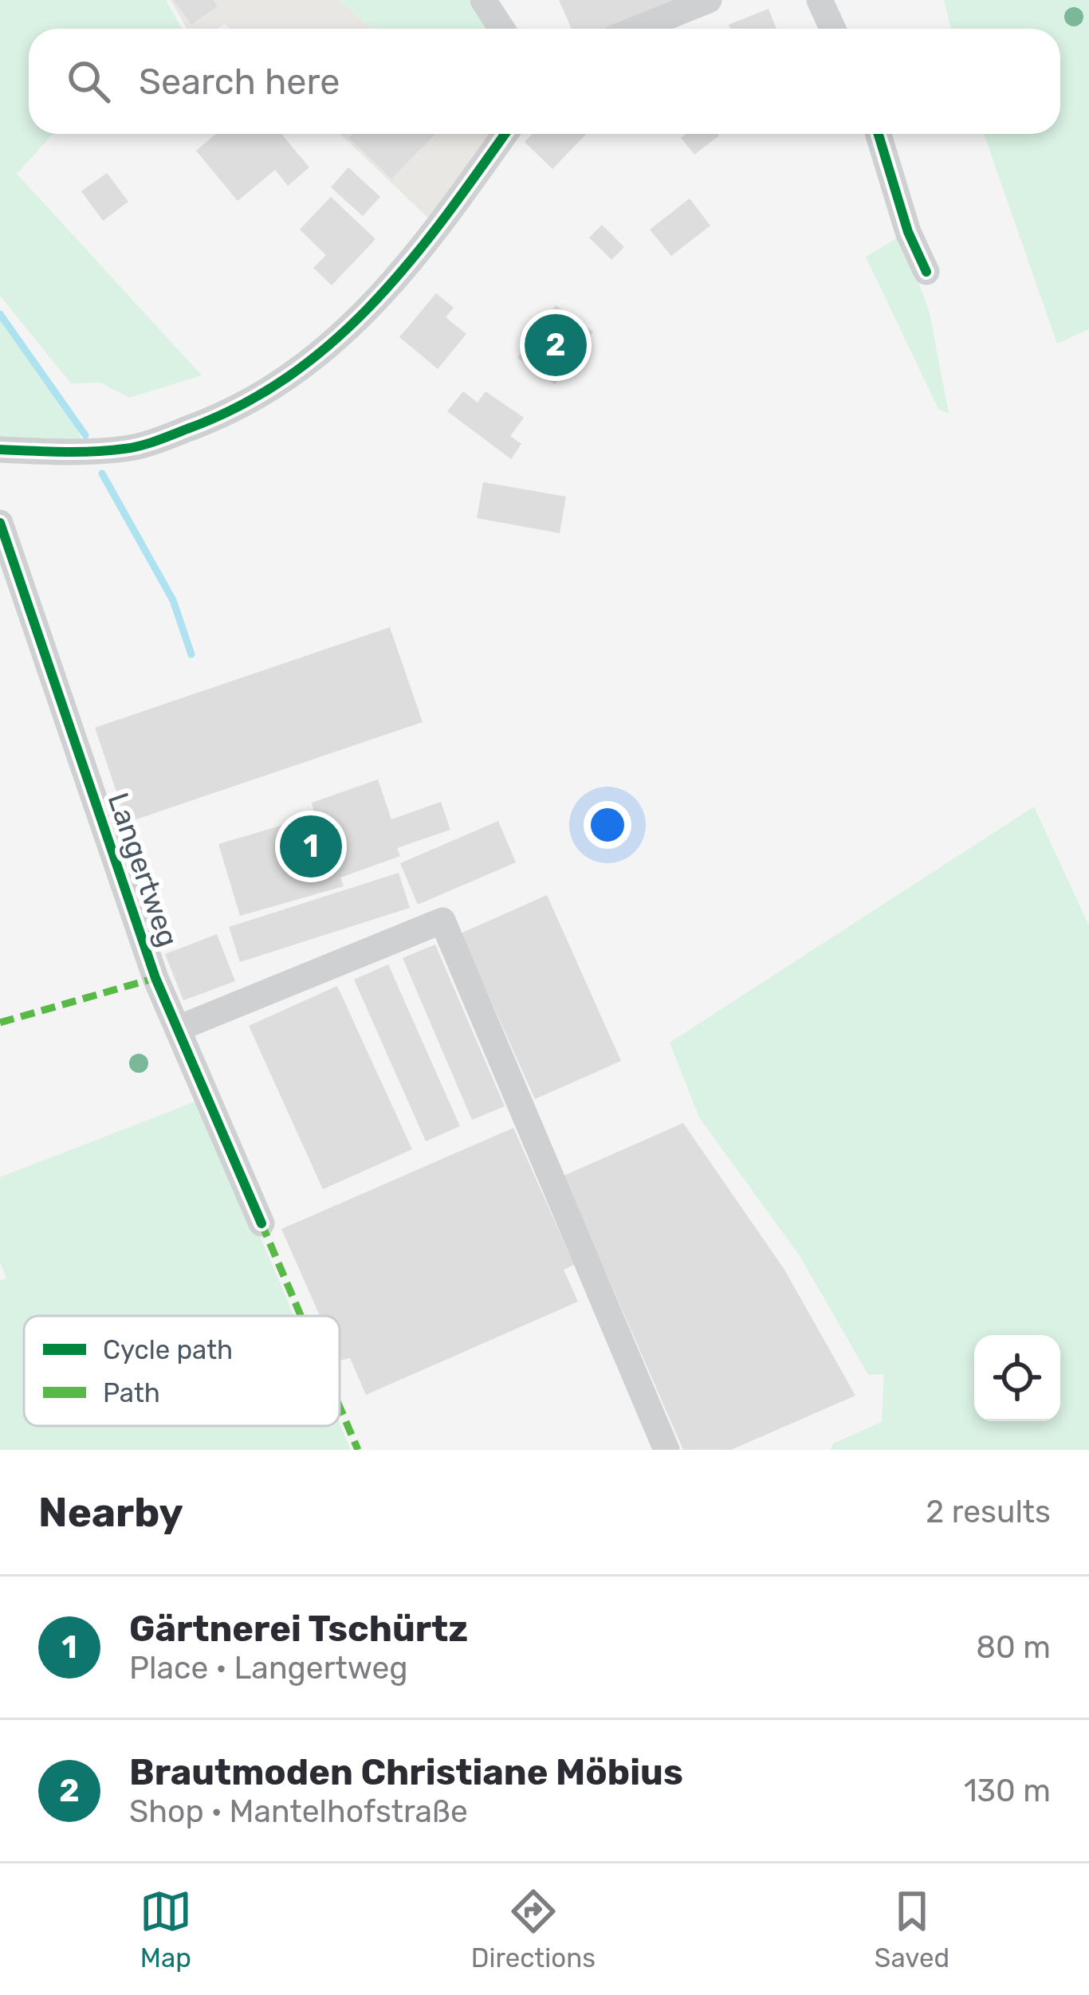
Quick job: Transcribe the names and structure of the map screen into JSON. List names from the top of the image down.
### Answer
{
  "streets": {
    "street": ["Langertweg"]
  },
  "legend": ["Cycle path", "Path"],
  "page": {
    "search": "Search here",
    "pins": ["2", "1"],
    "heading": ["Nearby", "2 results"],
    "list": [
      {
        "mark": "1",
        "name": "Gärtnerei Tschürtz",
        "note": "Place · Langertweg",
        "value": "80 m"
      },
      {
        "mark": "2",
        "name": "Brautmoden Christiane Möbius",
        "note": "Shop · Mantelhofstraße",
        "value": "130 m"
      }
    ],
    "nav": ["Map", "Directions", "Saved"]
  }
}
